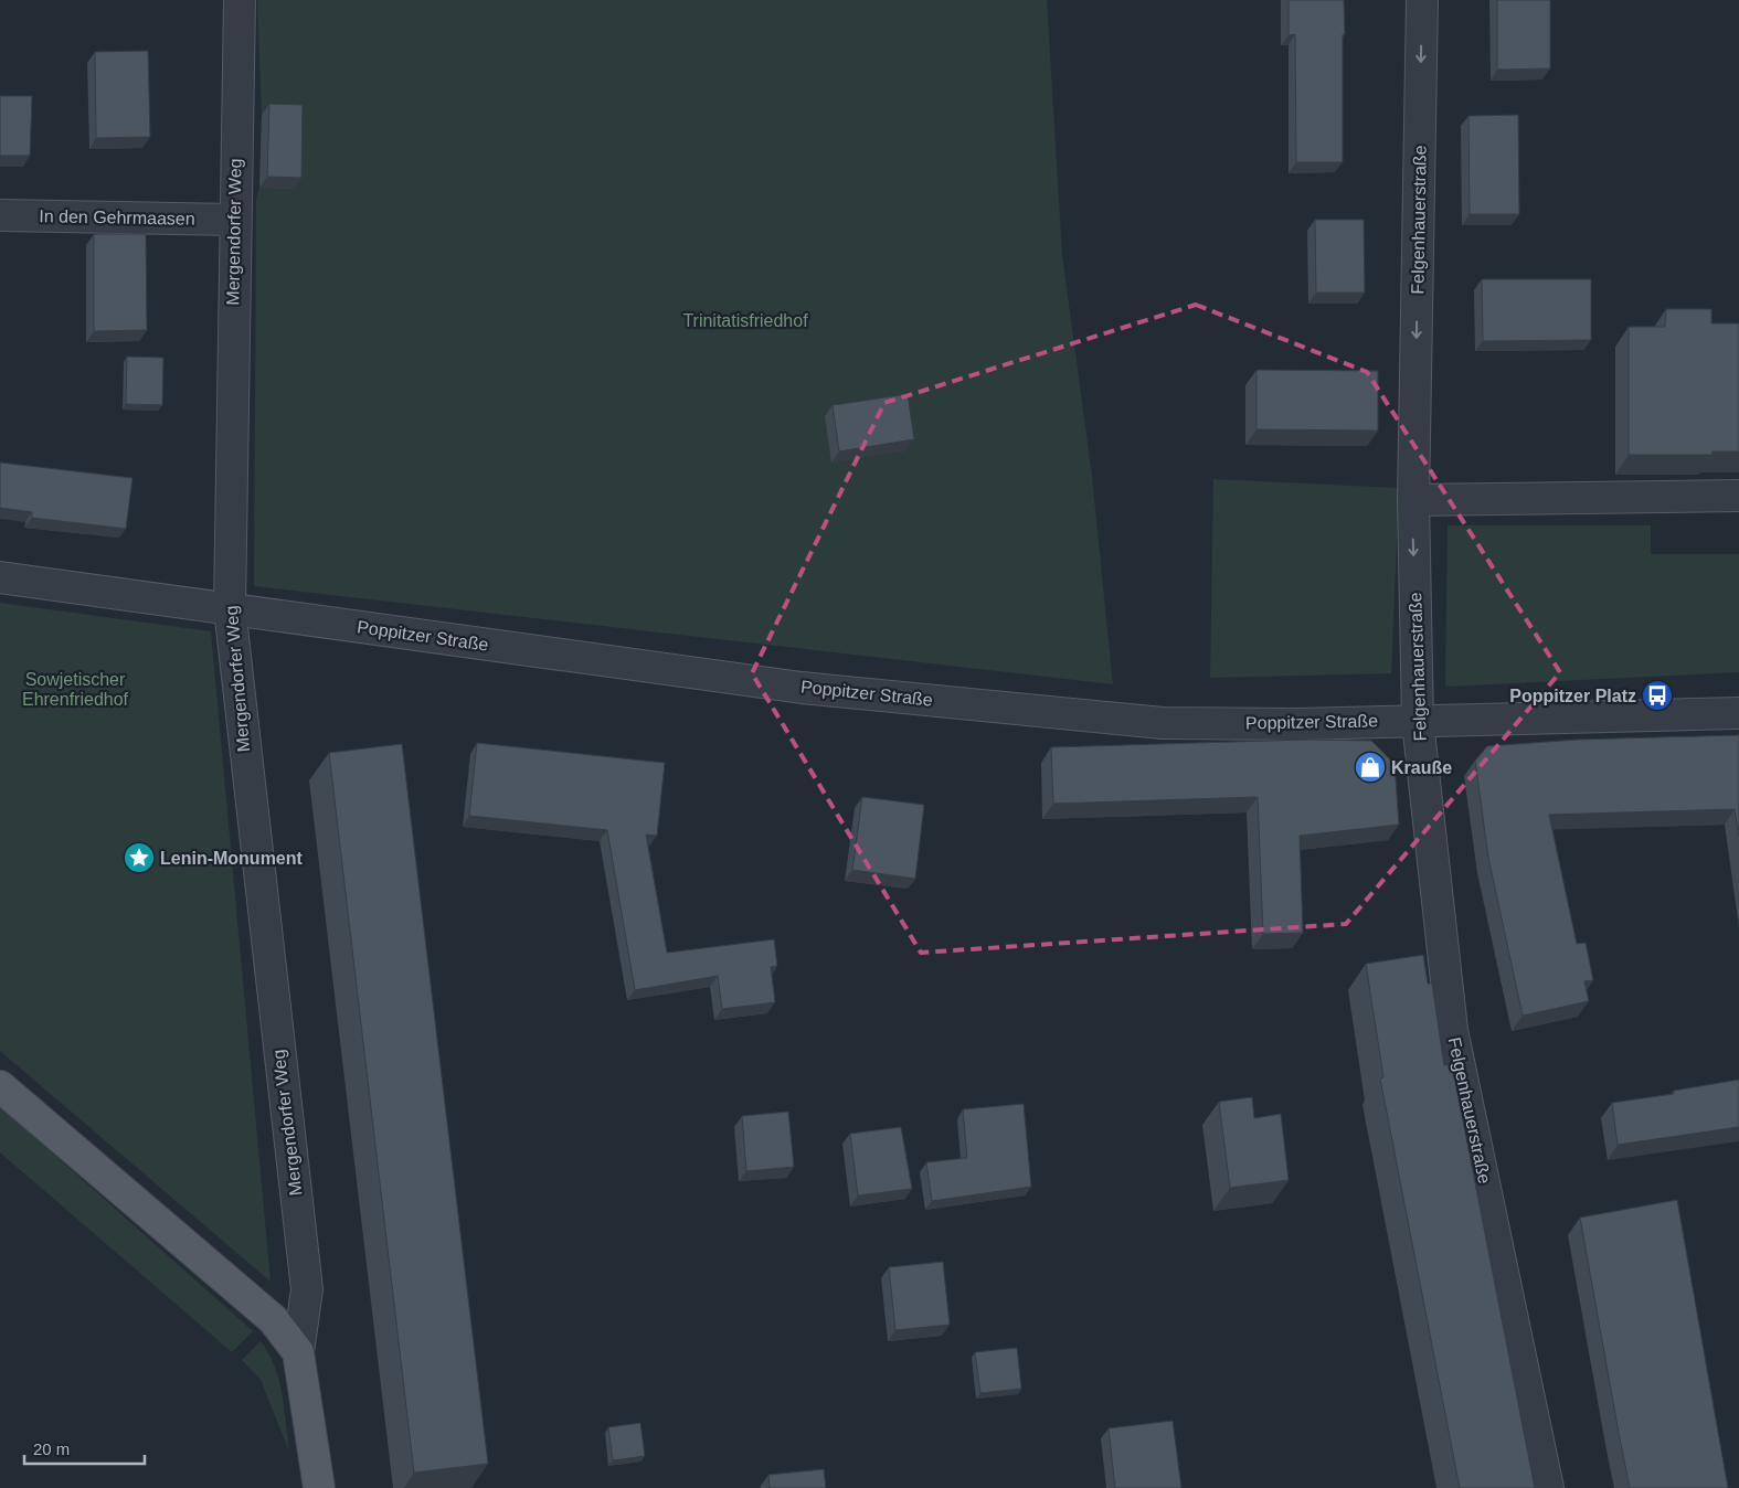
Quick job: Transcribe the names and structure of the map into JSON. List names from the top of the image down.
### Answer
{
  "streets": {
    "street": [
      "In den Gehrmaasen",
      "Felgenhauerstraße",
      "Mergendorfer Weg",
      "Poppitzer Straße"
    ]
  },
  "crossings": [
    ["In den Gehrmaasen", "Mergendorfer Weg"],
    ["Felgenhauerstraße", "Poppitzer Straße"],
    ["Mergendorfer Weg", "Poppitzer Straße"]
  ],
  "one_way": ["Felgenhauerstraße"],
  "parks": ["Trinitatisfriedhof", "Sowjetischer Ehrenfriedhof"],
  "places": {
    "bus stop": ["Poppitzer Platz"],
    "shop": ["Krauße"],
    "place": ["Lenin-Monument"]
  },
  "scale_bar": "20 m"
}
